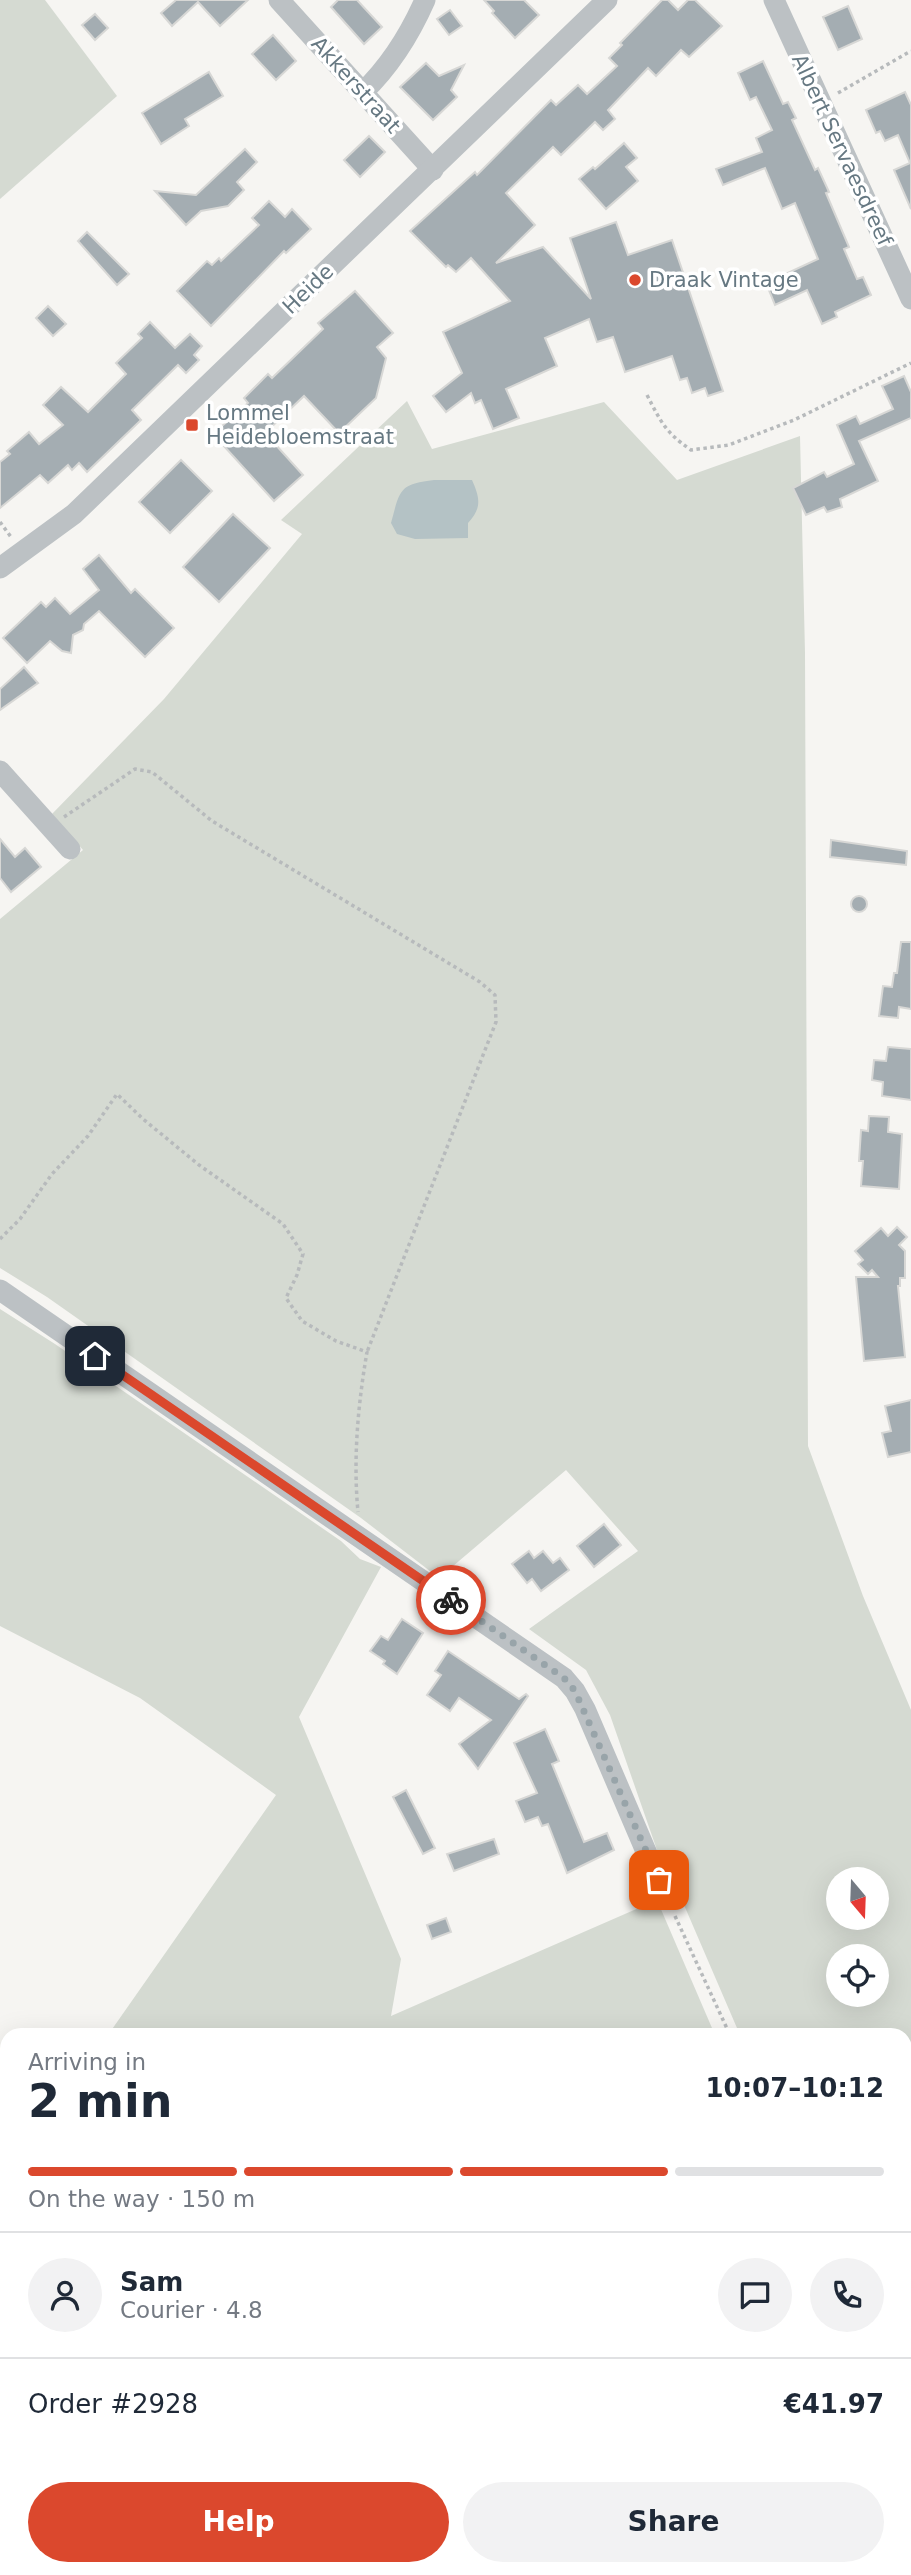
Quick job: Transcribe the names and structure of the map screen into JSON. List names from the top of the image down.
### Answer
{
  "streets": {
    "street": ["Akkerstraat", "Albert Servaesdreef", "Heide"]
  },
  "crossings": [
    ["Akkerstraat", "Heide"]
  ],
  "places": {
    "other": ["Draak Vintage"],
    "transit": ["Lommel Heidebloemstraat"]
  },
  "north": "bottom",
  "page": {
    "heading": ["2 min", "Arriving in", "10:07–10:12"],
    "panel": [
      "Sam",
      "Courier · 4.8",
      "Order #2928",
      "€41.97"
    ],
    "bar": "On the way · 150 m",
    "buttons": ["Help", "Share"]
  }
}
